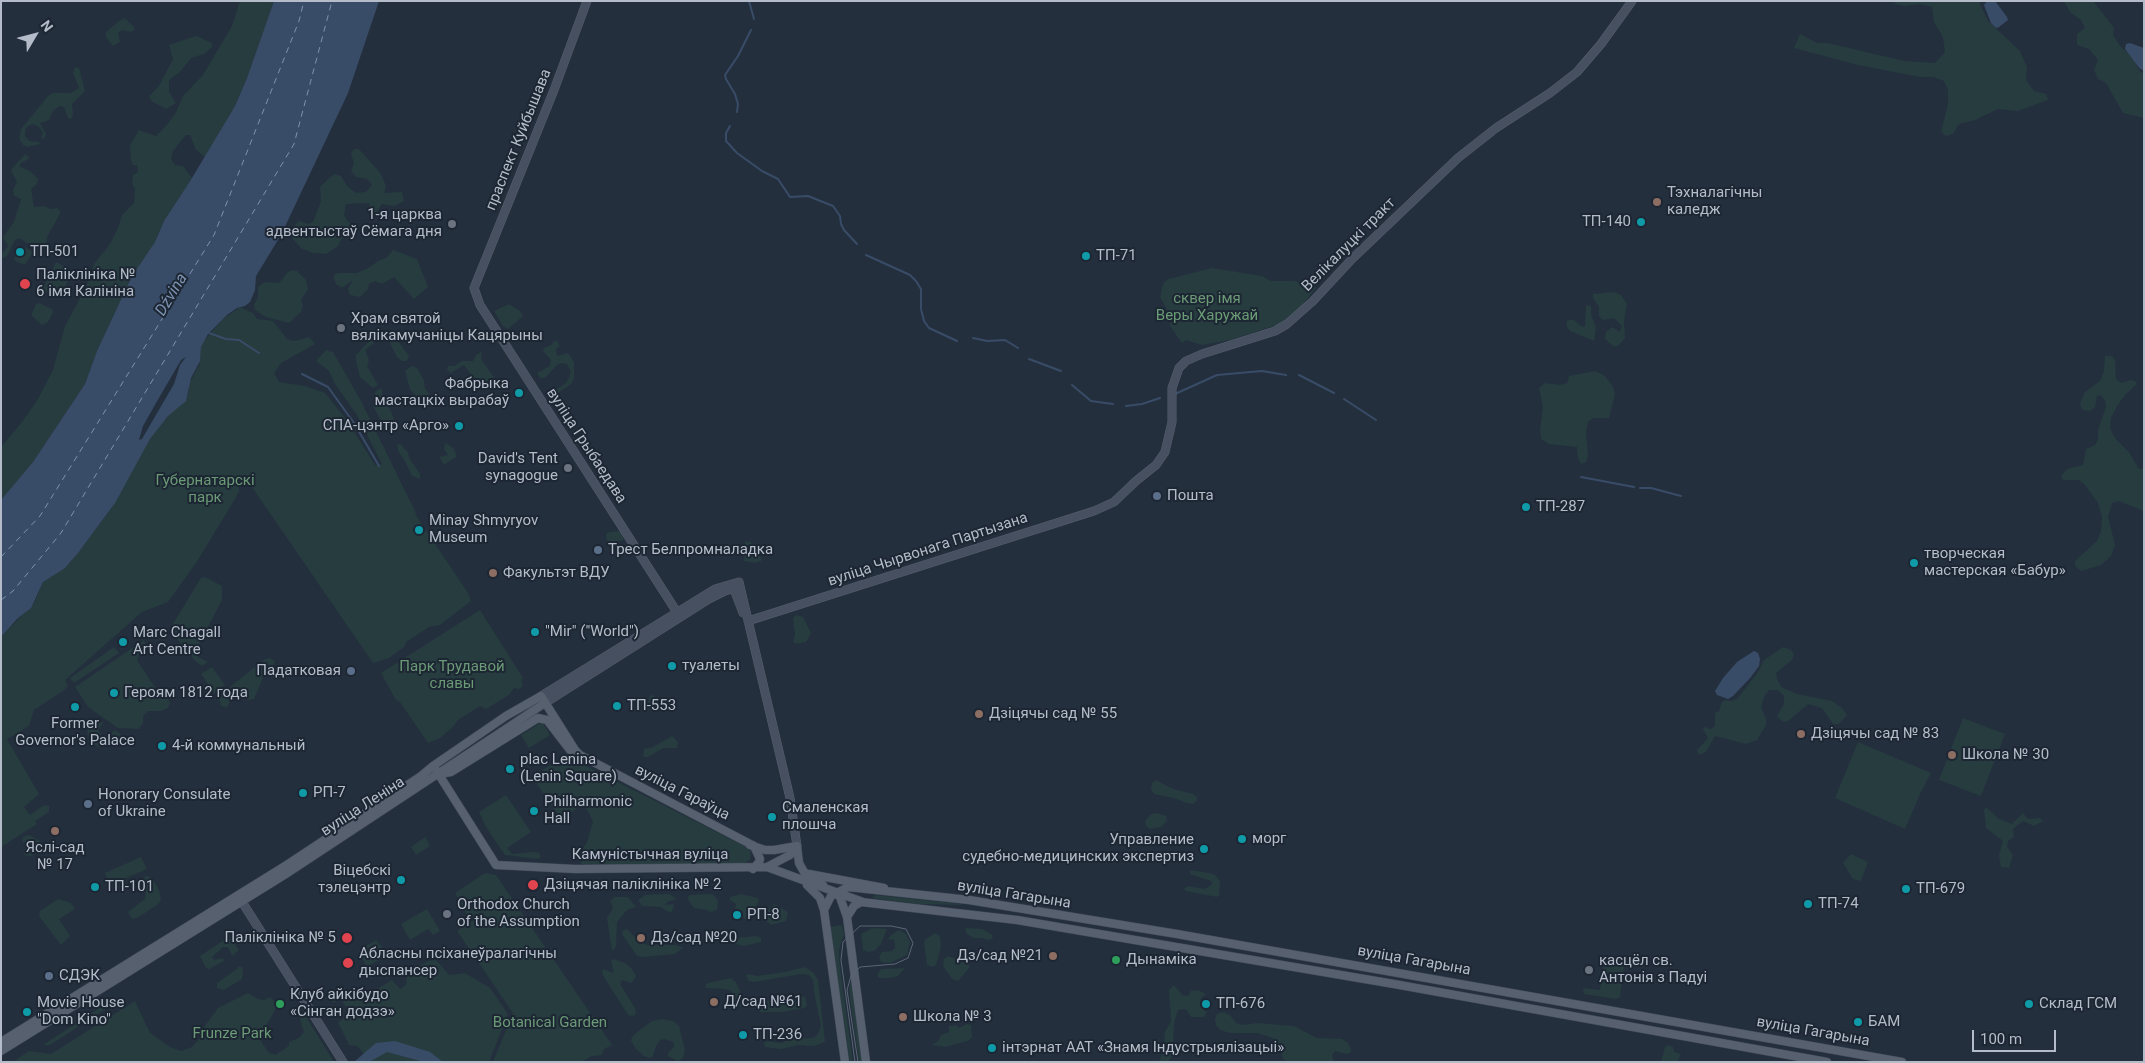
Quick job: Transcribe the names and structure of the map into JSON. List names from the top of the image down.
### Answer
{
  "streets": {
    "main road": [
      "вуліца Гараўца",
      "вуліца Леніна",
      "Камуністычная вуліца",
      "вуліца Гагарына"
    ],
    "street": [
      "праспект Куйбышава",
      "Велікалуцкі тракт",
      "вуліца Грыбаедава",
      "вуліца Чырвонага Партызана"
    ]
  },
  "crossings": [
    ["праспект Куйбышава", "вуліца Грыбаедава"],
    ["Велікалуцкі тракт", "вуліца Чырвонага Партызана"],
    ["вуліца Грыбаедава", "вуліца Леніна"],
    ["вуліца Гараўца", "вуліца Леніна"],
    ["вуліца Гараўца", "Камуністычная вуліца"],
    ["вуліца Леніна", "Камуністычная вуліца"],
    ["Камуністычная вуліца", "вуліца Гагарына"]
  ],
  "water": ["Dźvina"],
  "parks": [
    "сквер імя Веры Харужай",
    "Губернатарскі парк",
    "Парк Трудавой славы",
    "Botanical Garden",
    "Frunze Park"
  ],
  "places": [
    "Тэхналагічны каледж",
    "ТП-140",
    "1-я царква адвентыстаў Сёмага дня",
    "ТП-501",
    "ТП-71",
    "Паліклініка № 6 імя Калініна",
    "Храм святой вялікамучаніцы Кацярыны",
    "Фабрыка мастацкіх вырабаў",
    "СПА-цэнтр «Арго»",
    "David's Tent synagogue",
    "Пошта",
    "ТП-287",
    "Minay Shmyryov Museum",
    "Трест Белпромналадка",
    "творческая мастерская «Бабур»",
    "Факультэт ВДУ",
    "\"Mir\" (\"World\")",
    "Marc Chagall Art Centre",
    "туалеты",
    "Падатковая",
    "Героям 1812 года",
    "ТП-553",
    "Former Governor's Palace",
    "Дзіцячы сад № 55",
    "Дзіцячы сад № 83",
    "4-й коммунальный",
    "Школа № 30",
    "plac Lenina (Lenin Square)",
    "РП-7",
    "Honorary Consulate of Ukraine",
    "Philharmonic Hall",
    "Смаленская плошча",
    "Яслі-сад № 17",
    "морг",
    "Управление судебно-медицинских экспертиз",
    "Віцебскі тэлецэнтр",
    "Дзіцячая паліклініка № 2",
    "ТП-101",
    "ТП-679",
    "ТП-74",
    "Orthodox Church of the Assumption",
    "РП-8",
    "Паліклініка № 5",
    "Дз/сад №20",
    "Дз/сад №21",
    "Дынаміка",
    "Абласны псіханеўралагічны дыспансер",
    "касцёл св. Антонія з Падуі",
    "СДЭК",
    "Д/сад №61",
    "Клуб айкібудо «Сінган додзэ»",
    "ТП-676",
    "Склад ГСМ",
    "Movie House \"Dom Kino\"",
    "Школа № 3",
    "БАМ",
    "ТП-236",
    "інтэрнат ААТ «Знамя Індустрыялізацыі»"
  ],
  "scale_bar": "100 m",
  "north": "top right"
}
